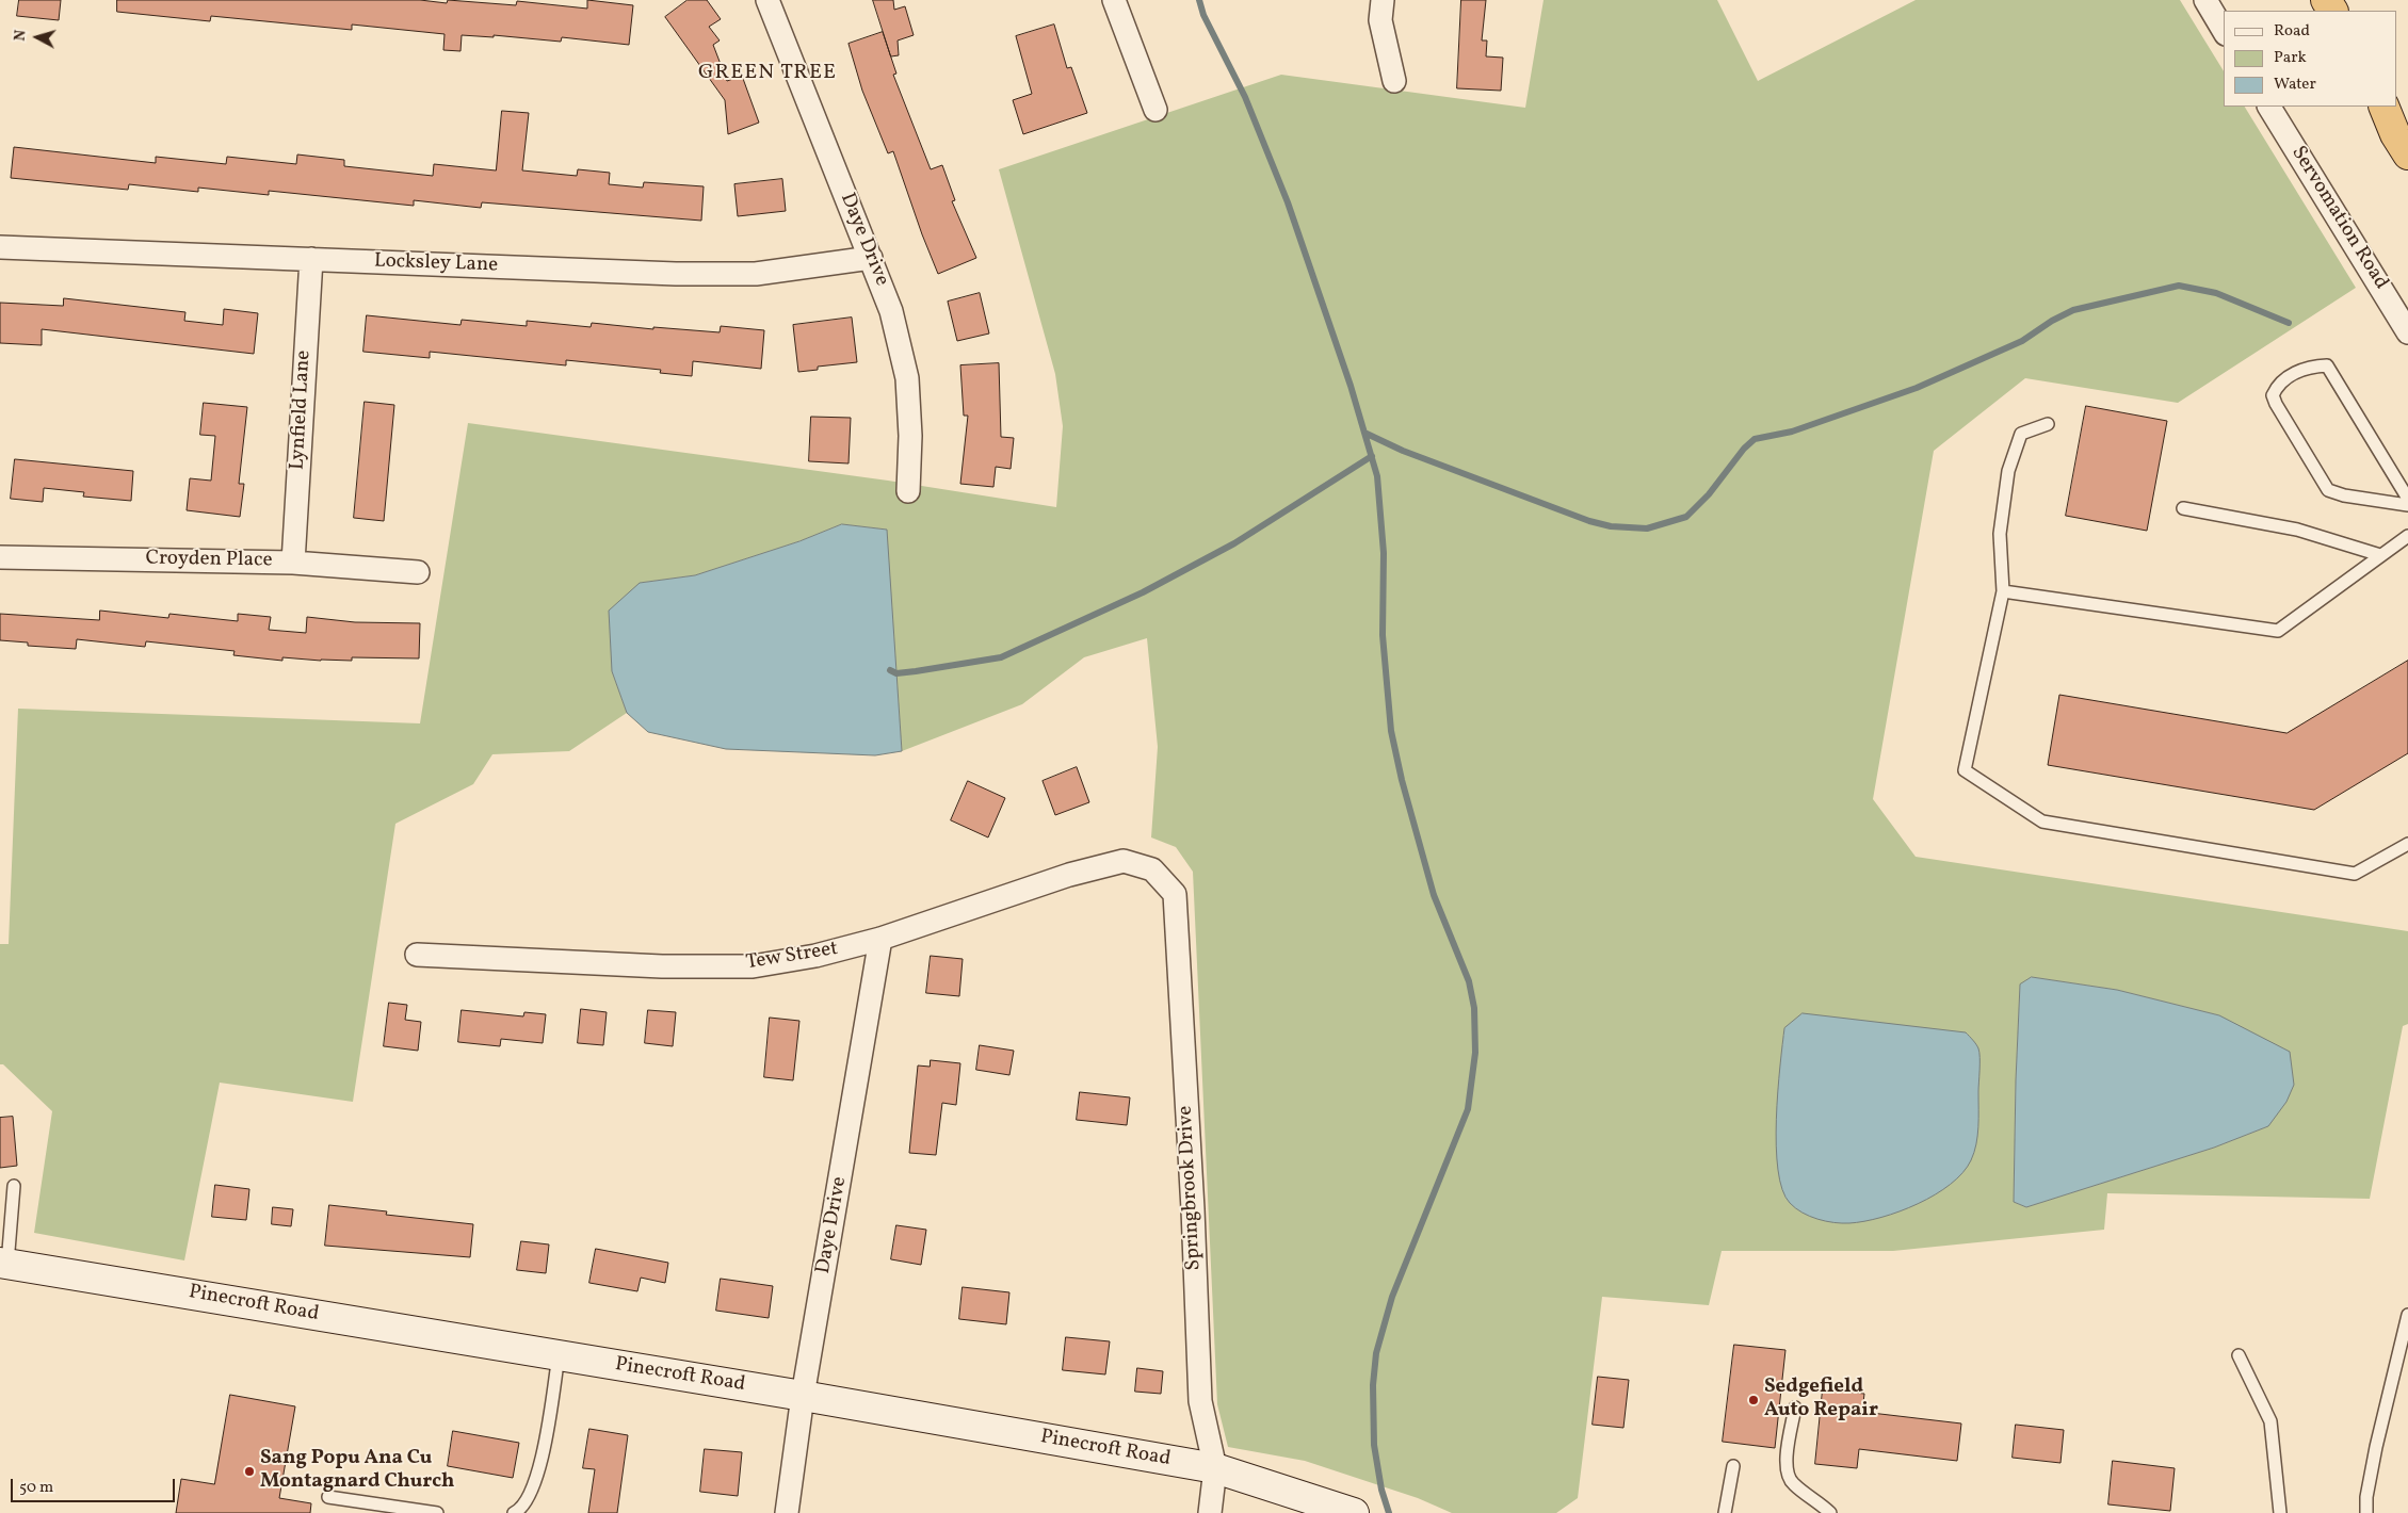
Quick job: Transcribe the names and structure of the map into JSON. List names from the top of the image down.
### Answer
{
  "streets": {
    "street": [
      "Servomation Road",
      "Daye Drive",
      "Locksley Lane",
      "Lynfield Lane",
      "Croyden Place",
      "Tew Street",
      "Springbrook Drive",
      "Pinecroft Road"
    ]
  },
  "crossings": [
    ["Daye Drive", "Locksley Lane"],
    ["Daye Drive", "Tew Street"],
    ["Daye Drive", "Pinecroft Road"],
    ["Locksley Lane", "Lynfield Lane"],
    ["Lynfield Lane", "Croyden Place"],
    ["Tew Street", "Springbrook Drive"],
    ["Springbrook Drive", "Pinecroft Road"]
  ],
  "districts": ["GREEN TREE"],
  "places": ["Sedgefield Auto Repair", "Sang Popu Ana Cu Montagnard Church"],
  "legend": ["Road", "Park", "Water"],
  "scale_bar": "50 m",
  "north": "left"
}
